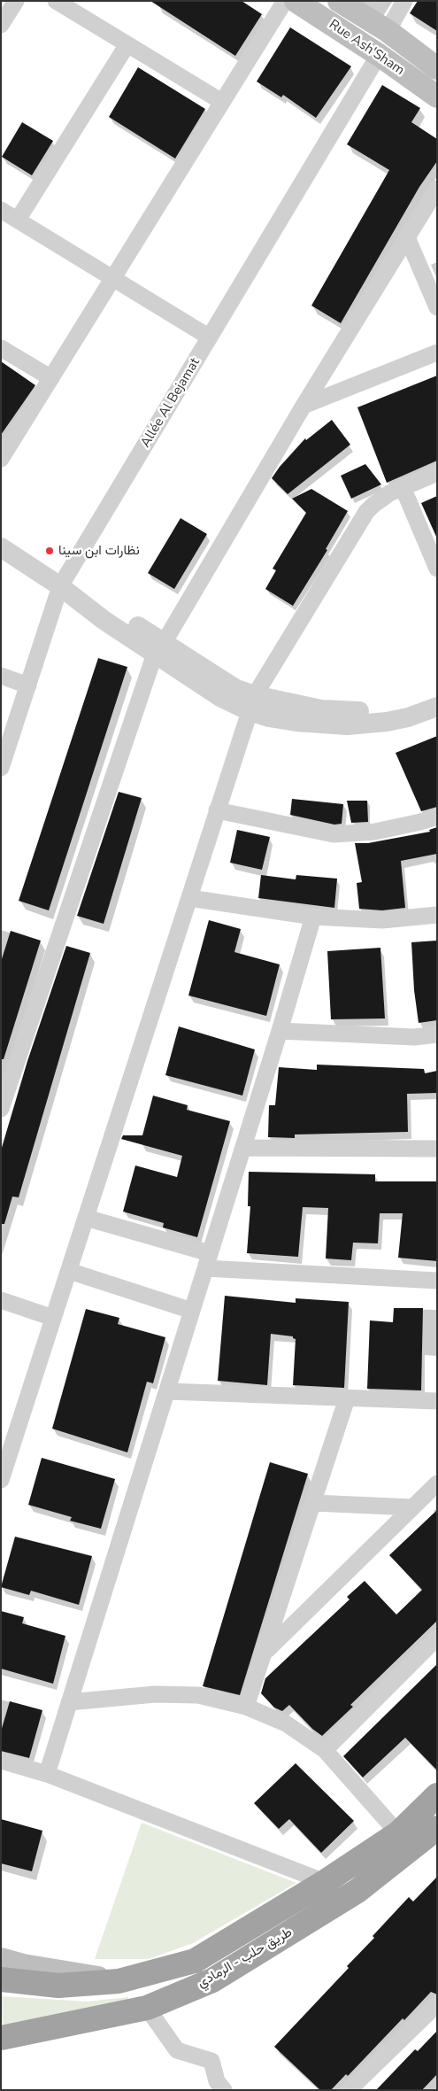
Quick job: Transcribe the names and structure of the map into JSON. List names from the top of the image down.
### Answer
{
  "streets": {
    "highway": ["طريق حلب - الرمادي"],
    "main road": ["Rue Ash'Sham"],
    "street": ["Allée Al Bejamat"]
  },
  "crossings": [
    ["Rue Ash'Sham", "Allée Al Bejamat"]
  ],
  "places": ["نظارات ابن سينا"]
}
